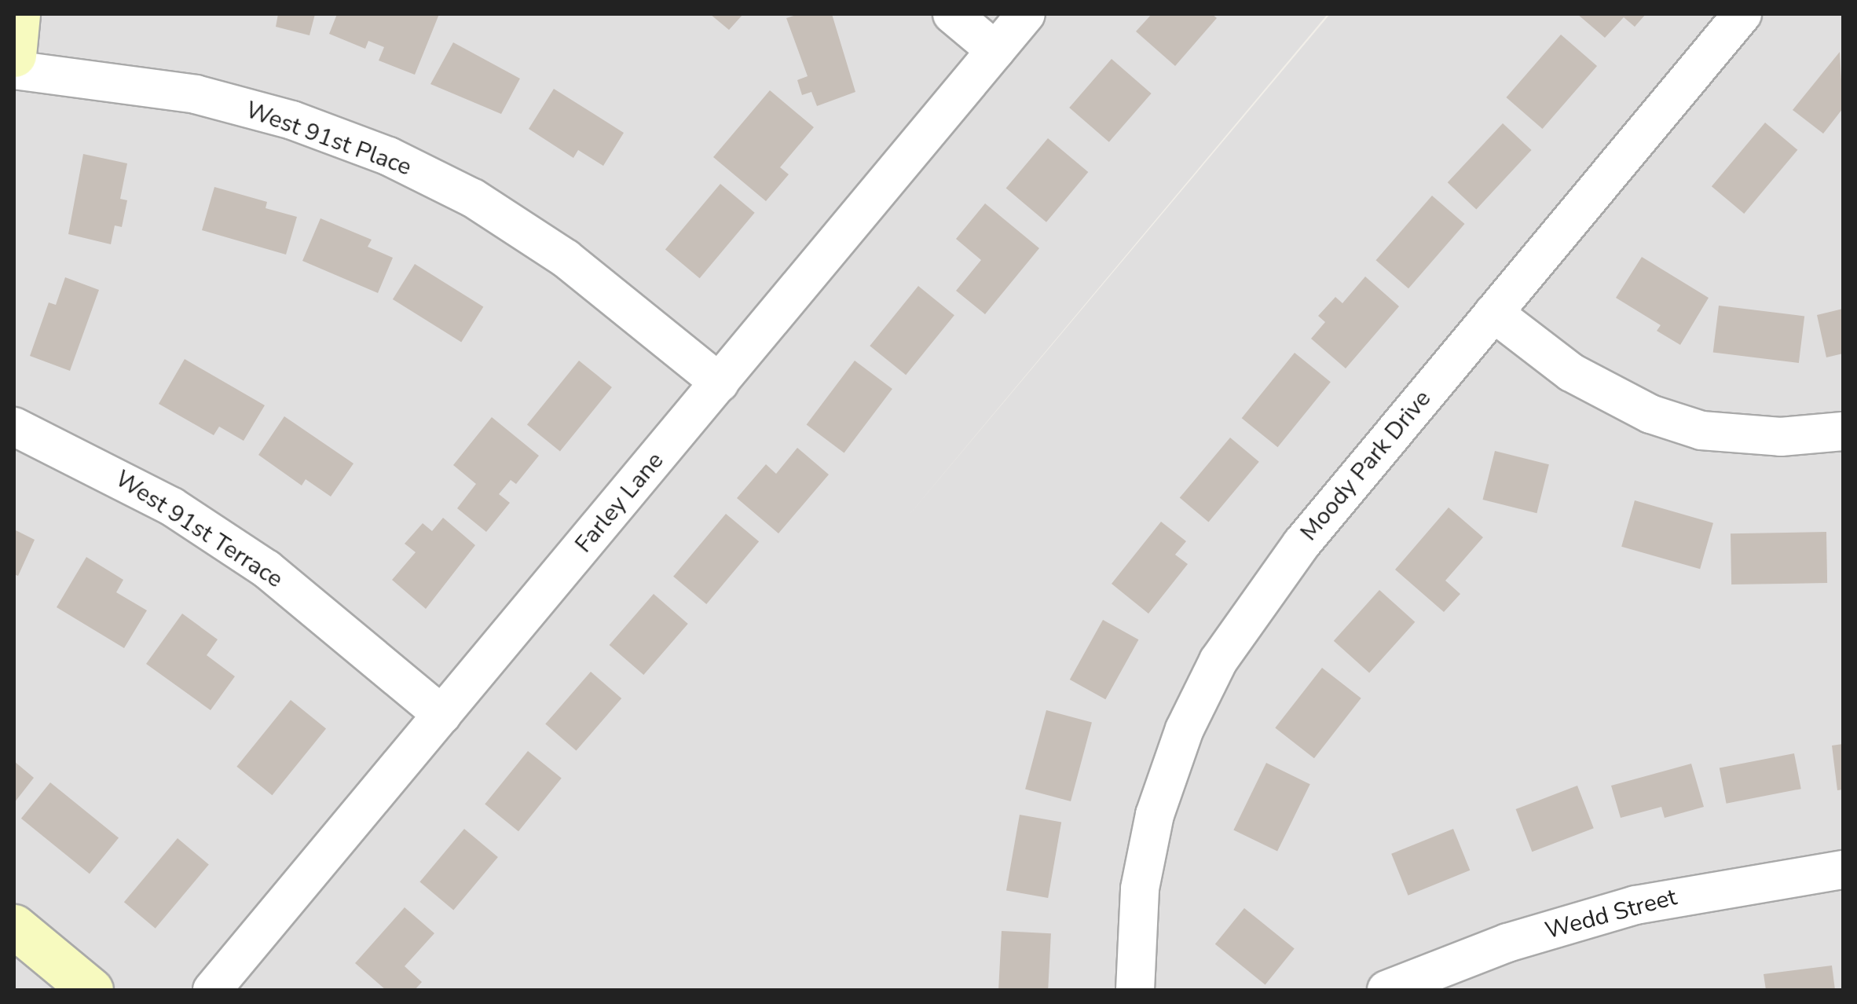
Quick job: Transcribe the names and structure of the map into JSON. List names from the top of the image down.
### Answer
{
  "streets": {
    "street": [
      "West 91st Place",
      "Moody Park Drive",
      "Farley Lane",
      "West 91st Terrace",
      "Wedd Street"
    ]
  },
  "crossings": [
    ["West 91st Place", "Farley Lane"],
    ["Farley Lane", "West 91st Terrace"]
  ]
}
